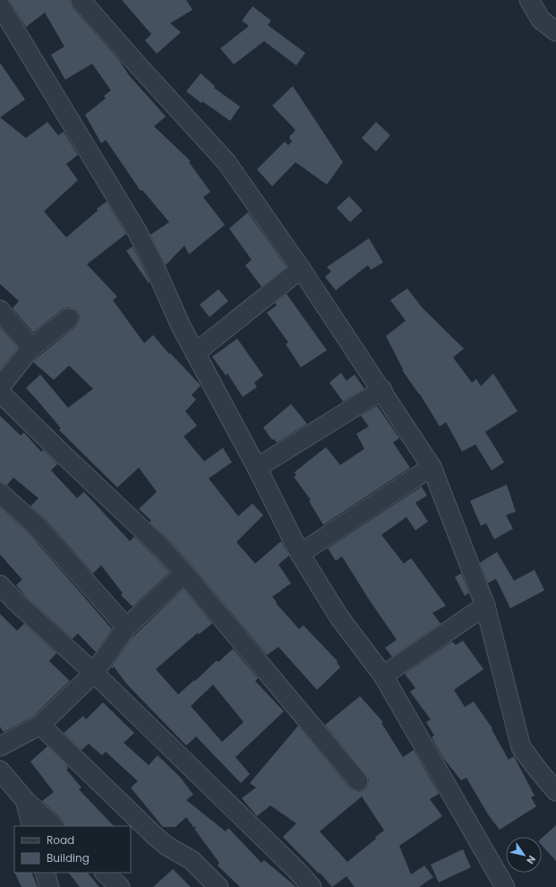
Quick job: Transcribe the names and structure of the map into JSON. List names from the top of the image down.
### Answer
{
  "legend": ["Road", "Building"],
  "north": "bottom right"
}
